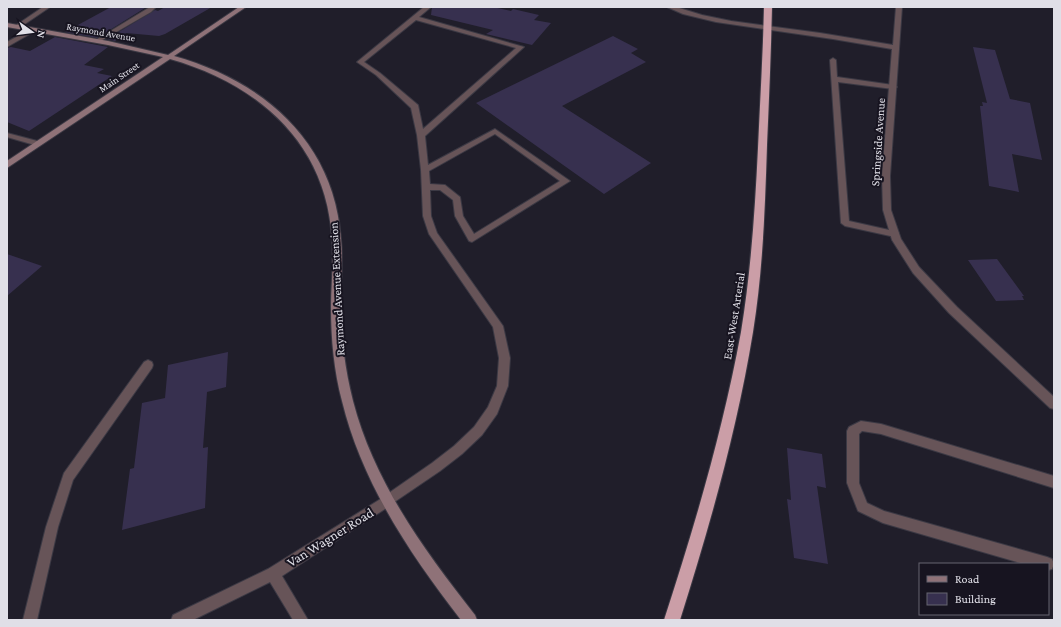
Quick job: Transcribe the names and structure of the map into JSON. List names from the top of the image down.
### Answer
{
  "streets": {
    "highway": ["East-West Arterial"],
    "main road": ["Raymond Avenue", "Main Street", "Raymond Avenue Extension"],
    "street": ["Springside Avenue", "Van Wagner Road"]
  },
  "crossings": [
    ["Raymond Avenue", "Main Street"],
    ["Raymond Avenue", "Raymond Avenue Extension"],
    ["Main Street", "Raymond Avenue Extension"],
    ["Raymond Avenue Extension", "Van Wagner Road"]
  ],
  "legend": ["Road", "Building"],
  "north": "right"
}
